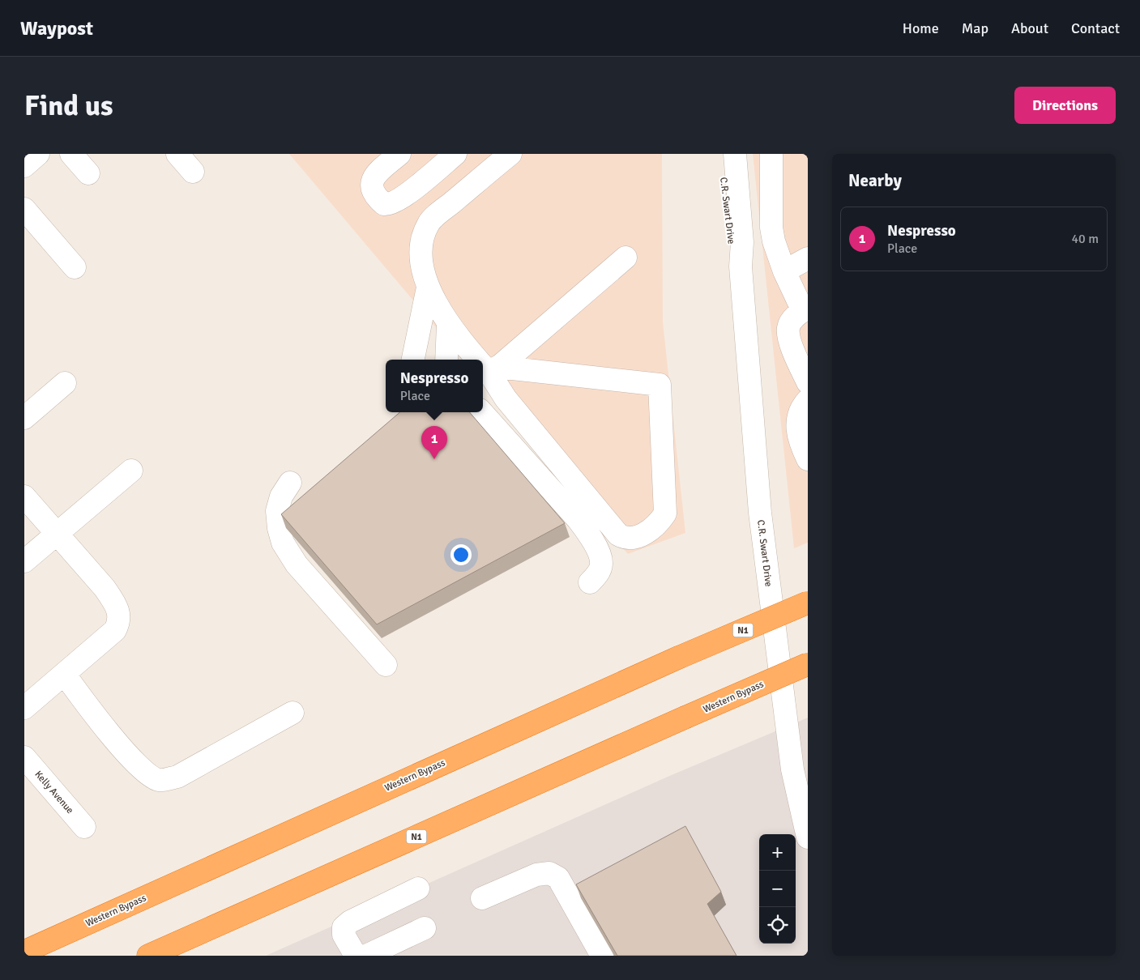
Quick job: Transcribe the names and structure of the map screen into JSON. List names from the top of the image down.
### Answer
{
  "streets": {
    "highway": ["N1", "Western Bypass"],
    "street": ["C.R. Swart Drive", "Kelly Avenue"]
  },
  "page": {
    "header": "Waypost",
    "nav": [
      "Home",
      "Map",
      "About",
      "Contact"
    ],
    "buttons": "Directions",
    "title": "Find us",
    "heading": "Nearby",
    "list": [
      {
        "mark": "1",
        "name": "Nespresso",
        "note": "Place",
        "value": "40 m"
      }
    ],
    "popup": ["Nespresso", "Place"],
    "pins": "1",
    "map_buttons": ["+", "−"]
  }
}
